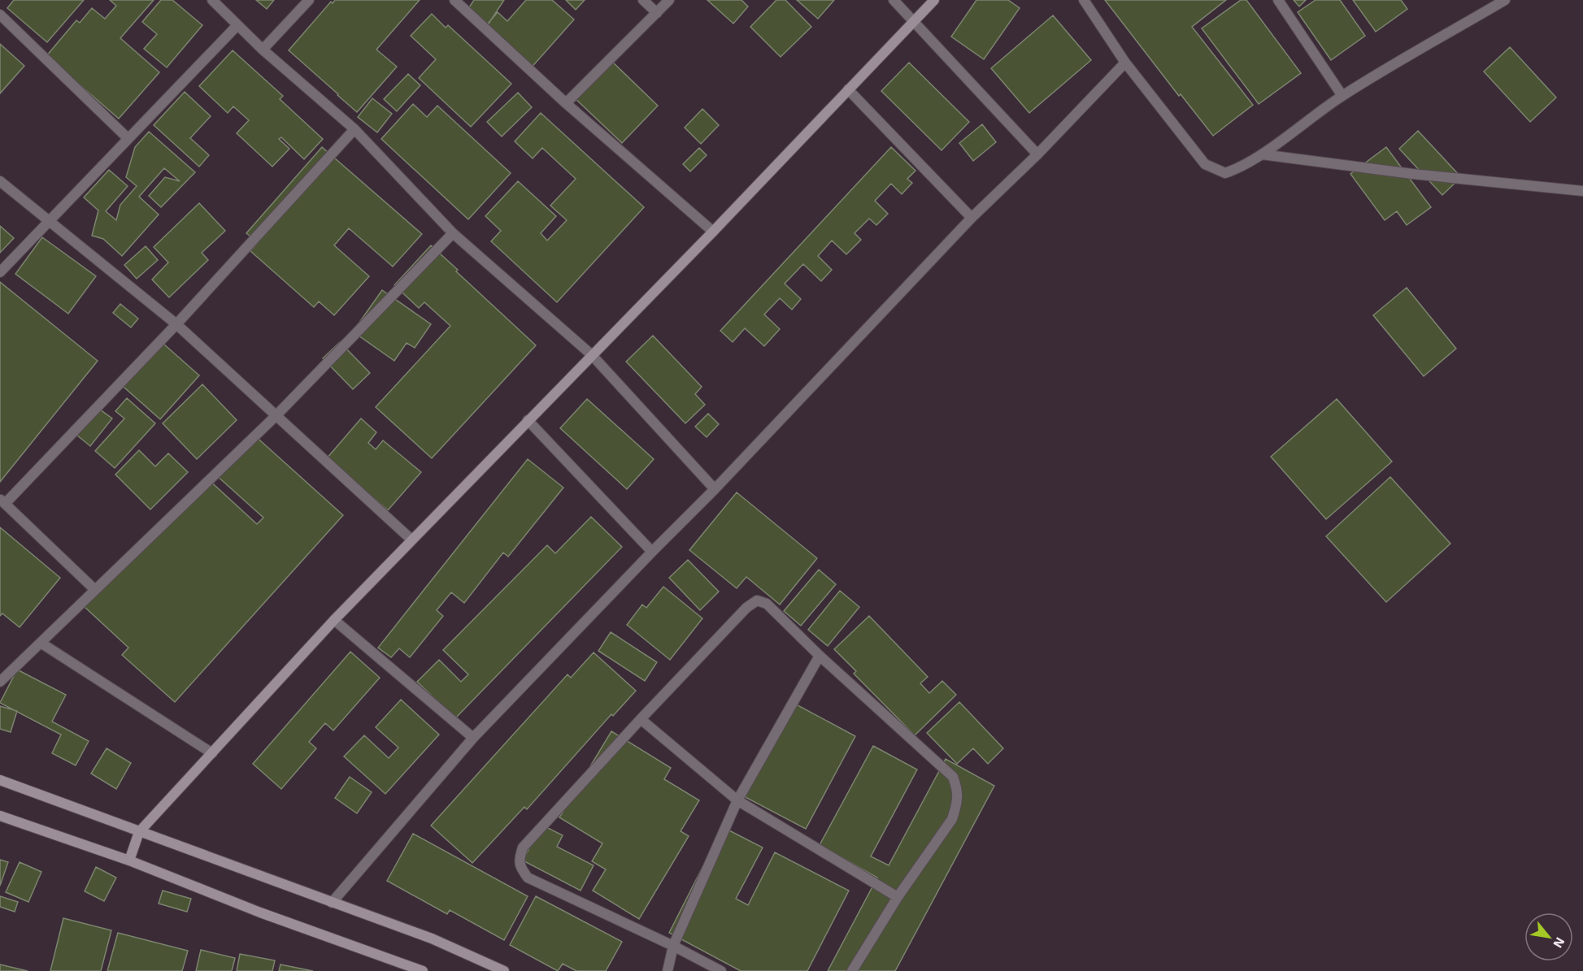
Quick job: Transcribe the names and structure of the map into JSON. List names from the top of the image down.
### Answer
{
  "north": "bottom right"
}
